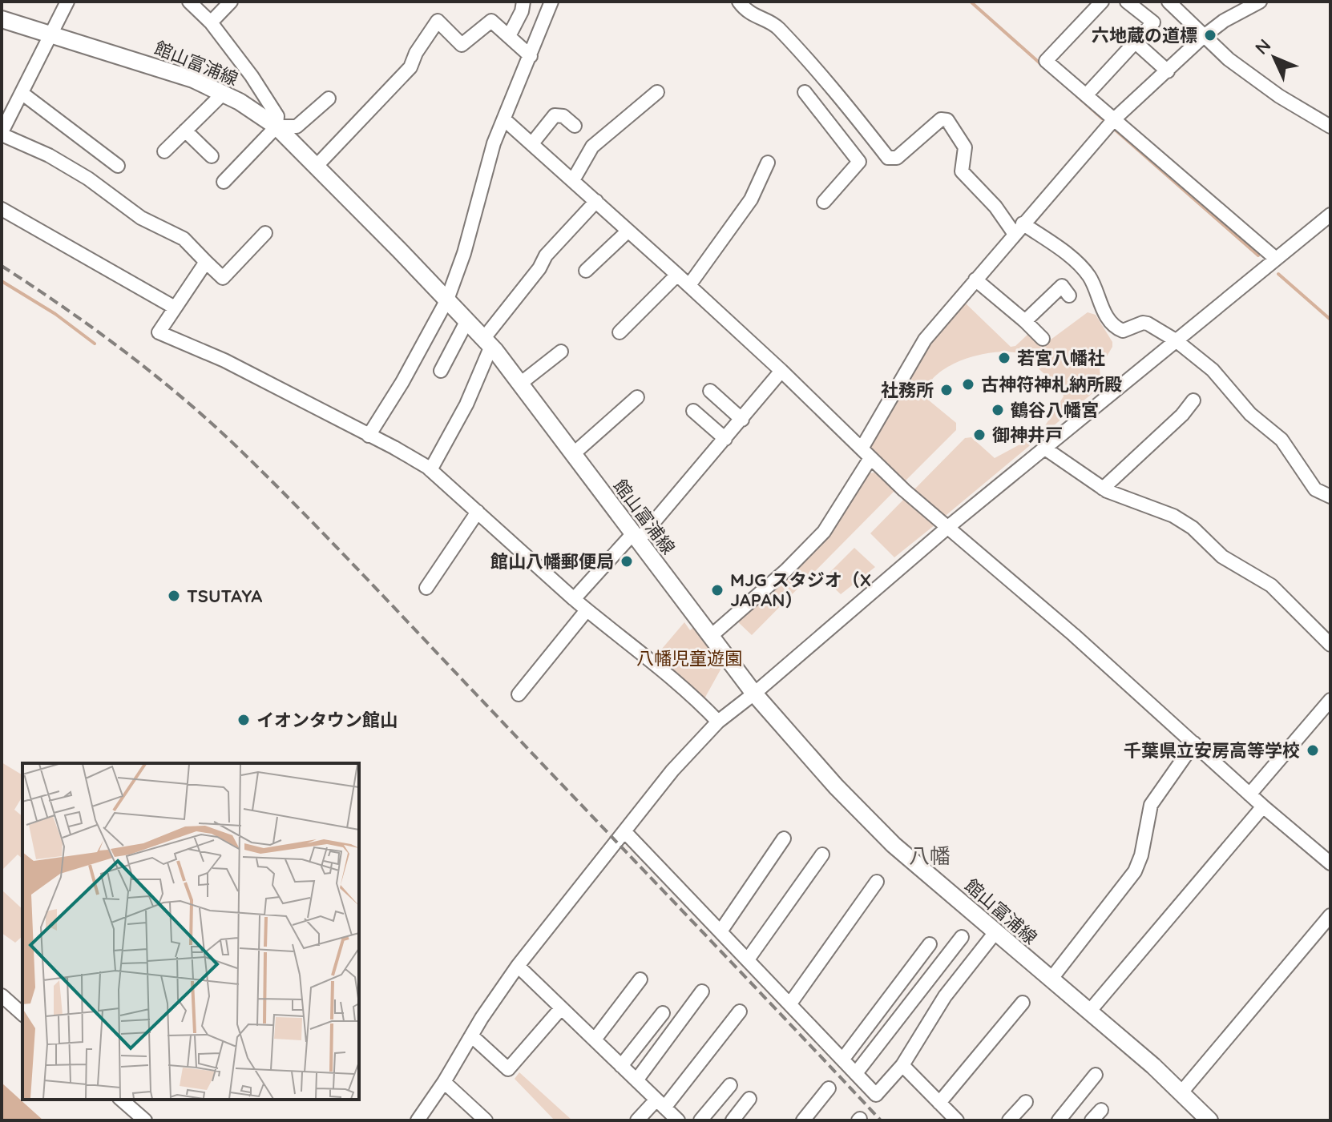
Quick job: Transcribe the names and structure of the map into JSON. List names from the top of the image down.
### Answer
{
  "streets": {
    "main road": ["館山富浦線"]
  },
  "districts": ["八幡"],
  "parks": ["八幡児童遊園"],
  "places": [
    "六地蔵の道標",
    "若宮八幡社",
    "古神符神札納所殿",
    "社務所",
    "鶴谷八幡宮",
    "御神井戸",
    "館山八幡郵便局",
    "MJG スタジオ（X JAPAN）",
    "TSUTAYA",
    "イオンタウン館山",
    "千葉県立安房高等学校"
  ],
  "north": "top left"
}
